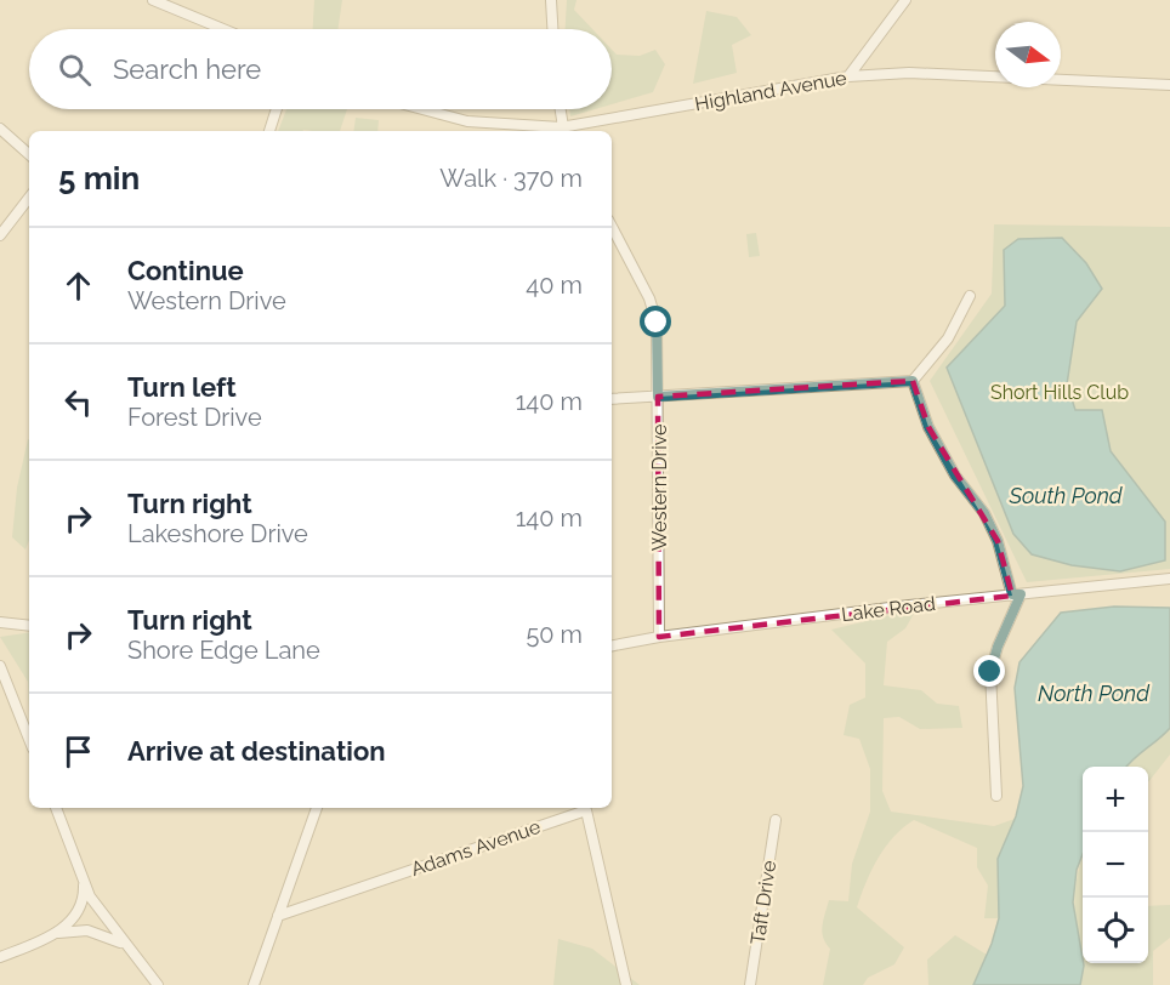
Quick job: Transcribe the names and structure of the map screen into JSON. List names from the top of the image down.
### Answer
{
  "streets": {
    "street": [
      "Highland Avenue",
      "Western Drive",
      "Lake Road",
      "Adams Avenue",
      "Taft Drive"
    ]
  },
  "crossings": [
    ["Western Drive", "Lake Road"]
  ],
  "water": ["South Pond", "North Pond"],
  "parks": ["Short Hills Club"],
  "north": "right",
  "page": {
    "search": "Search here",
    "heading": ["5 min", "Walk · 370 m"],
    "list": [
      ["Continue", "Western Drive", "40 m"],
      ["Turn left", "Forest Drive", "140 m"],
      ["Turn right", "Lakeshore Drive", "140 m"],
      ["Turn right", "Shore Edge Lane", "50 m"],
      "Arrive at destination"
    ],
    "map_buttons": ["+", "−"]
  }
}
